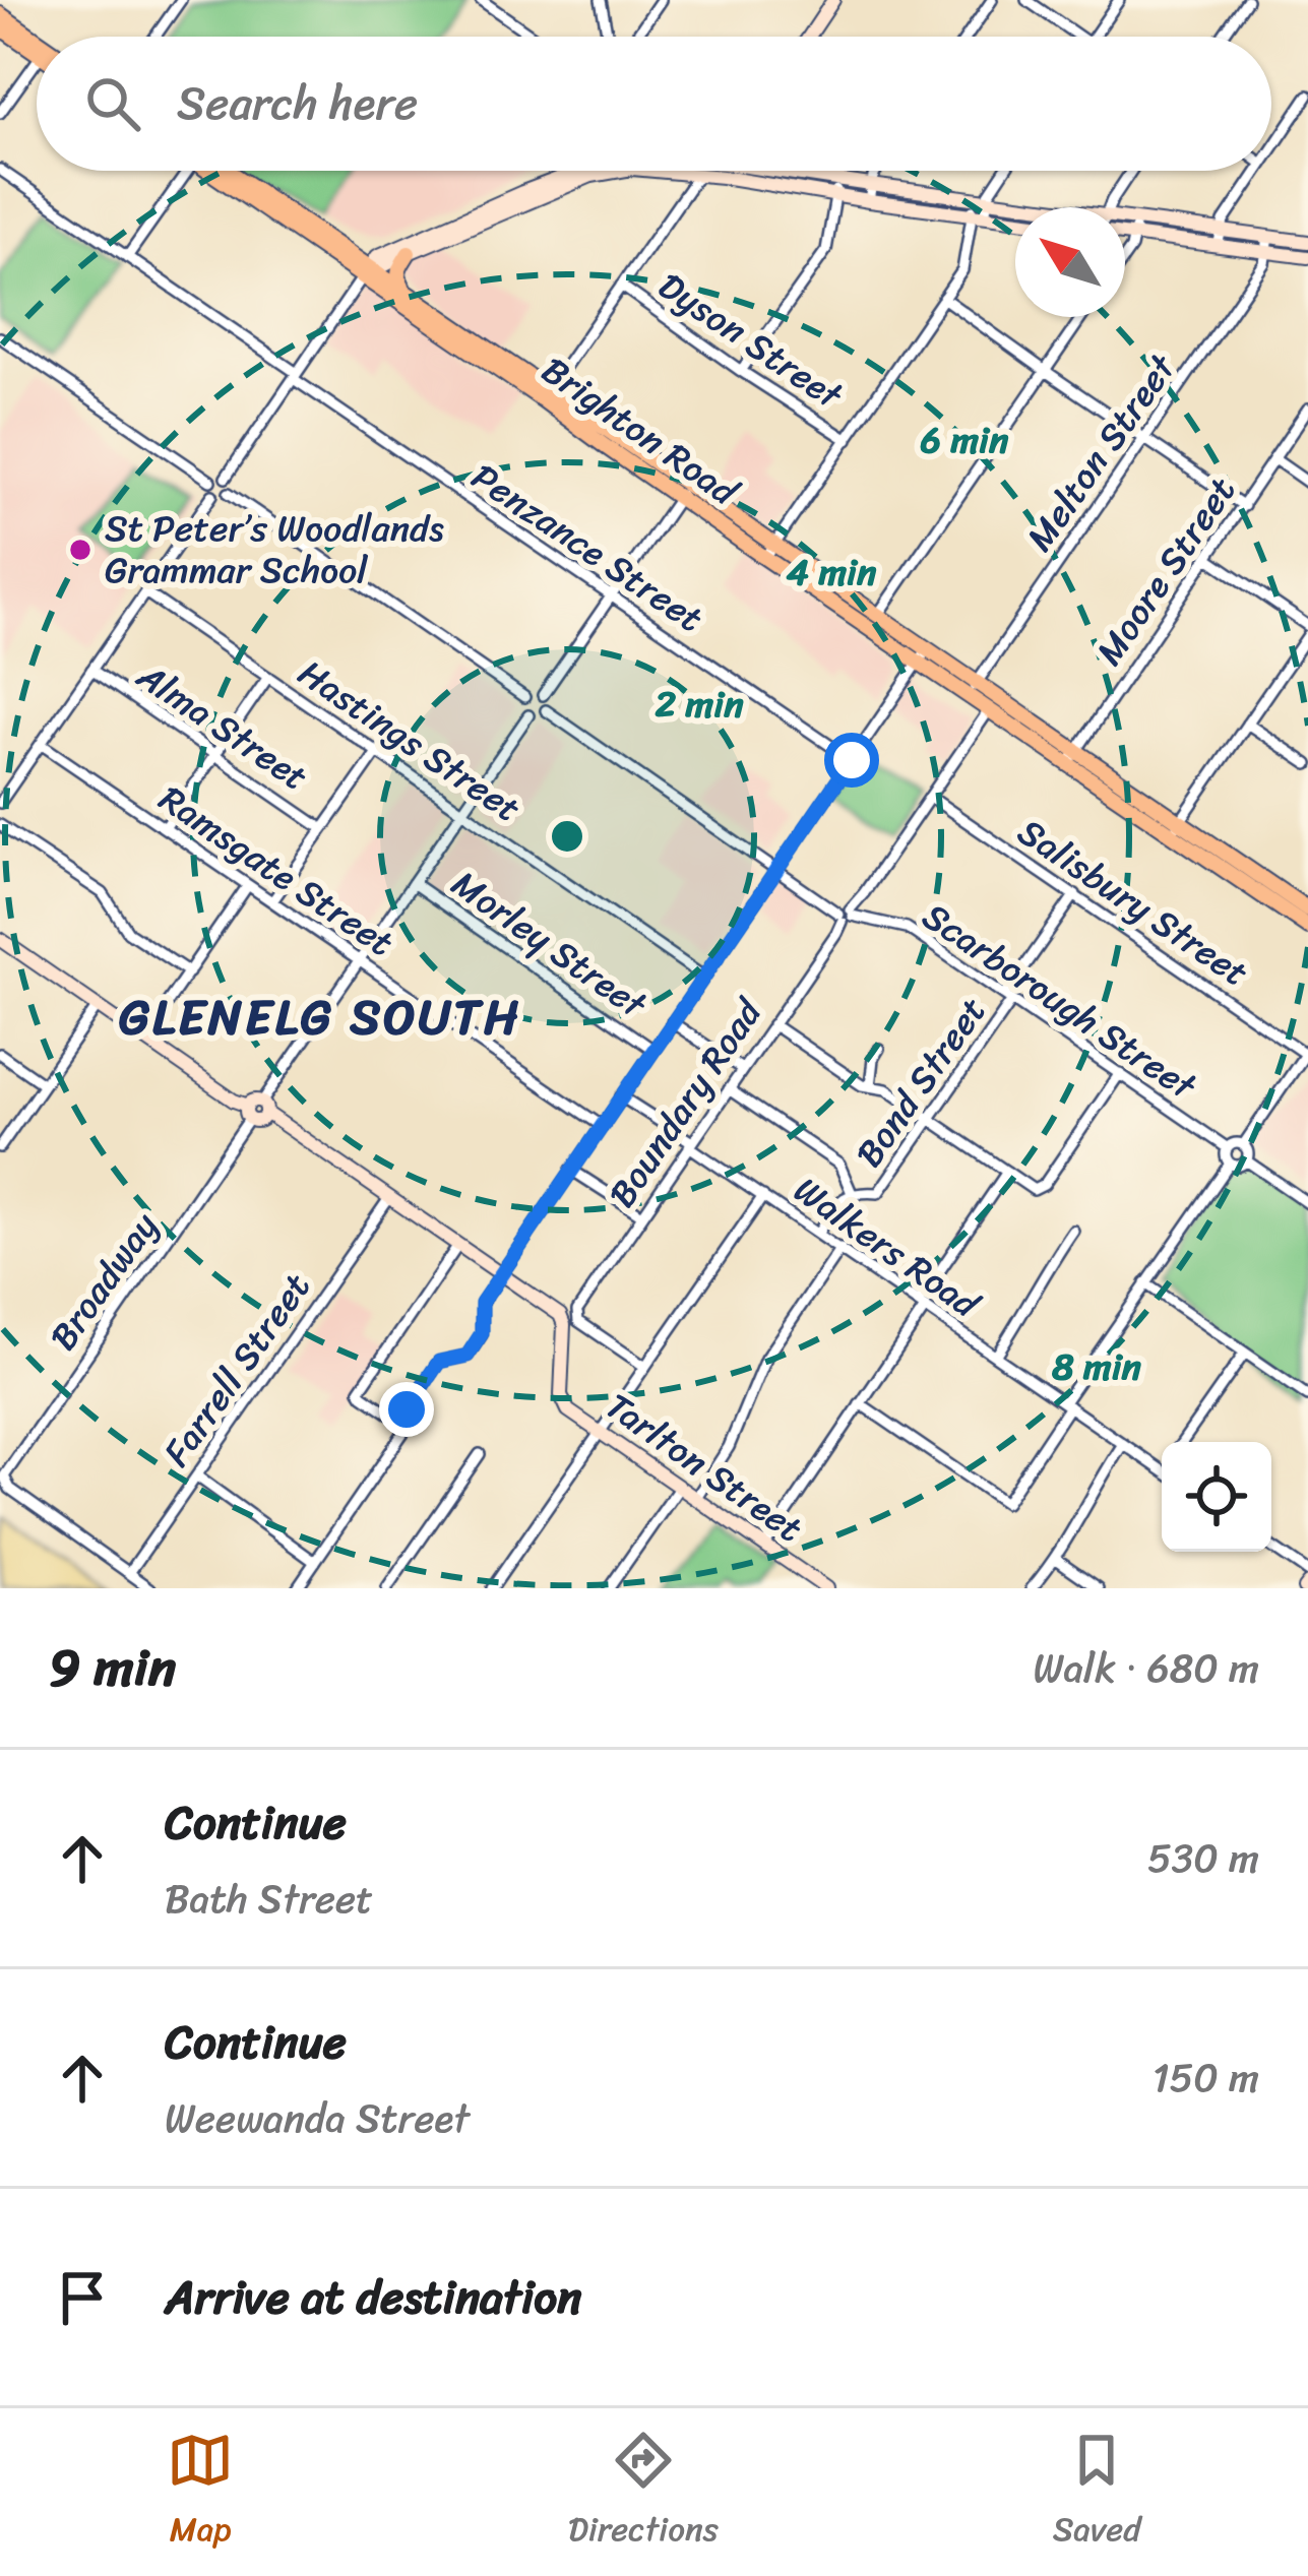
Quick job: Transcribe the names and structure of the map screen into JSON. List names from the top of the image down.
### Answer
{
  "streets": {
    "main road": ["Brighton Road", "Tarlton Street"],
    "street": [
      "Dyson Street",
      "Melton Street",
      "Penzance Street",
      "Moore Street",
      "Alma Street",
      "Hastings Street",
      "Ramsgate Street",
      "Salisbury Street",
      "Morley Street",
      "Scarborough Street",
      "Bond Street",
      "Boundary Road",
      "Walkers Road",
      "Broadway",
      "Farrell Street"
    ]
  },
  "crossings": [
    ["Brighton Road", "Melton Street"],
    ["Brighton Road", "Moore Street"],
    ["Brighton Road", "Boundary Road"],
    ["Hastings Street", "Broadway"],
    ["Ramsgate Street", "Broadway"],
    ["Salisbury Street", "Bond Street"],
    ["Salisbury Street", "Boundary Road"],
    ["Morley Street", "Broadway"],
    ["Scarborough Street", "Bond Street"],
    ["Scarborough Street", "Boundary Road"],
    ["Bond Street", "Walkers Road"],
    ["Boundary Road", "Walkers Road"],
    ["Broadway", "Farrell Street"]
  ],
  "districts": ["GLENELG SOUTH"],
  "places": ["St Peter’s Woodlands Grammar School"],
  "north": "top left",
  "page": {
    "search": "Search here",
    "heading": ["9 min", "Walk · 680 m"],
    "list": [
      ["Continue", "Bath Street", "530 m"],
      ["Continue", "Weewanda Street", "150 m"],
      "Arrive at destination"
    ],
    "nav": ["Map", "Directions", "Saved"]
  },
  "rings": [
    "6 min",
    "4 min",
    "2 min",
    "8 min"
  ]
}
